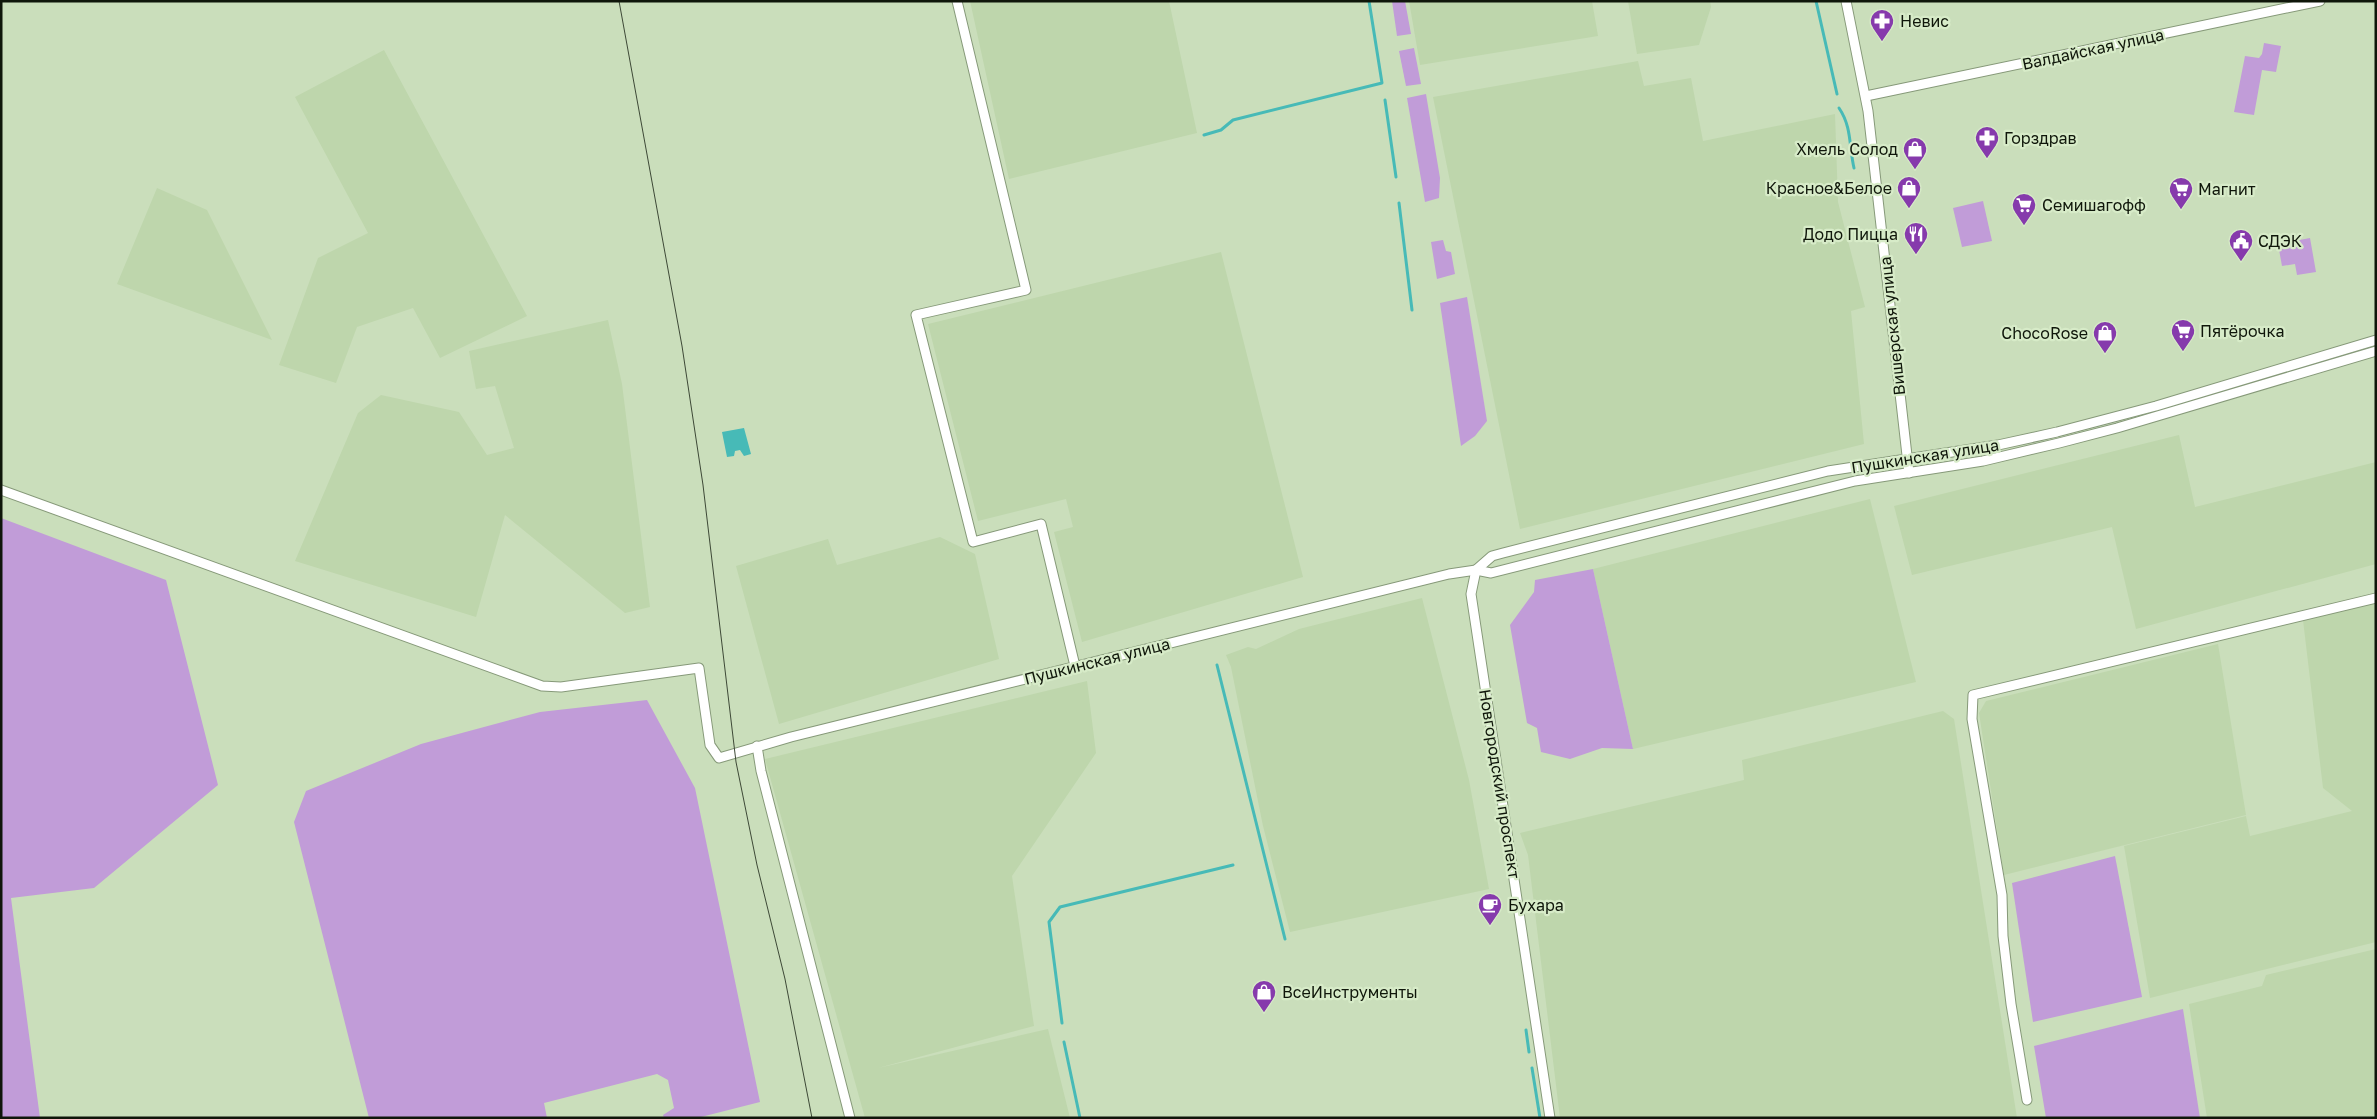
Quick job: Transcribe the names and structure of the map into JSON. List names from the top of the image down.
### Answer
{
  "streets": {
    "street": [
      "Валдайская улица",
      "Вишерская улица",
      "Пушкинская улица",
      "Новгородский проспект"
    ]
  },
  "crossings": [
    ["Валдайская улица", "Вишерская улица"],
    ["Вишерская улица", "Пушкинская улица"],
    ["Пушкинская улица", "Новгородский проспект"]
  ],
  "places": {
    "pharmacy": ["Невис", "Горздрав"],
    "shop": [
      "Хмель Солод",
      "Красное&Белое",
      "ChocoRose",
      "ВсеИнструменты"
    ],
    "supermarket": ["Магнит", "Семишагофф", "Пятёрочка"],
    "restaurant": ["Додо Пицца"],
    "public building": ["СДЭК"],
    "cafe": ["Бухара"]
  }
}
